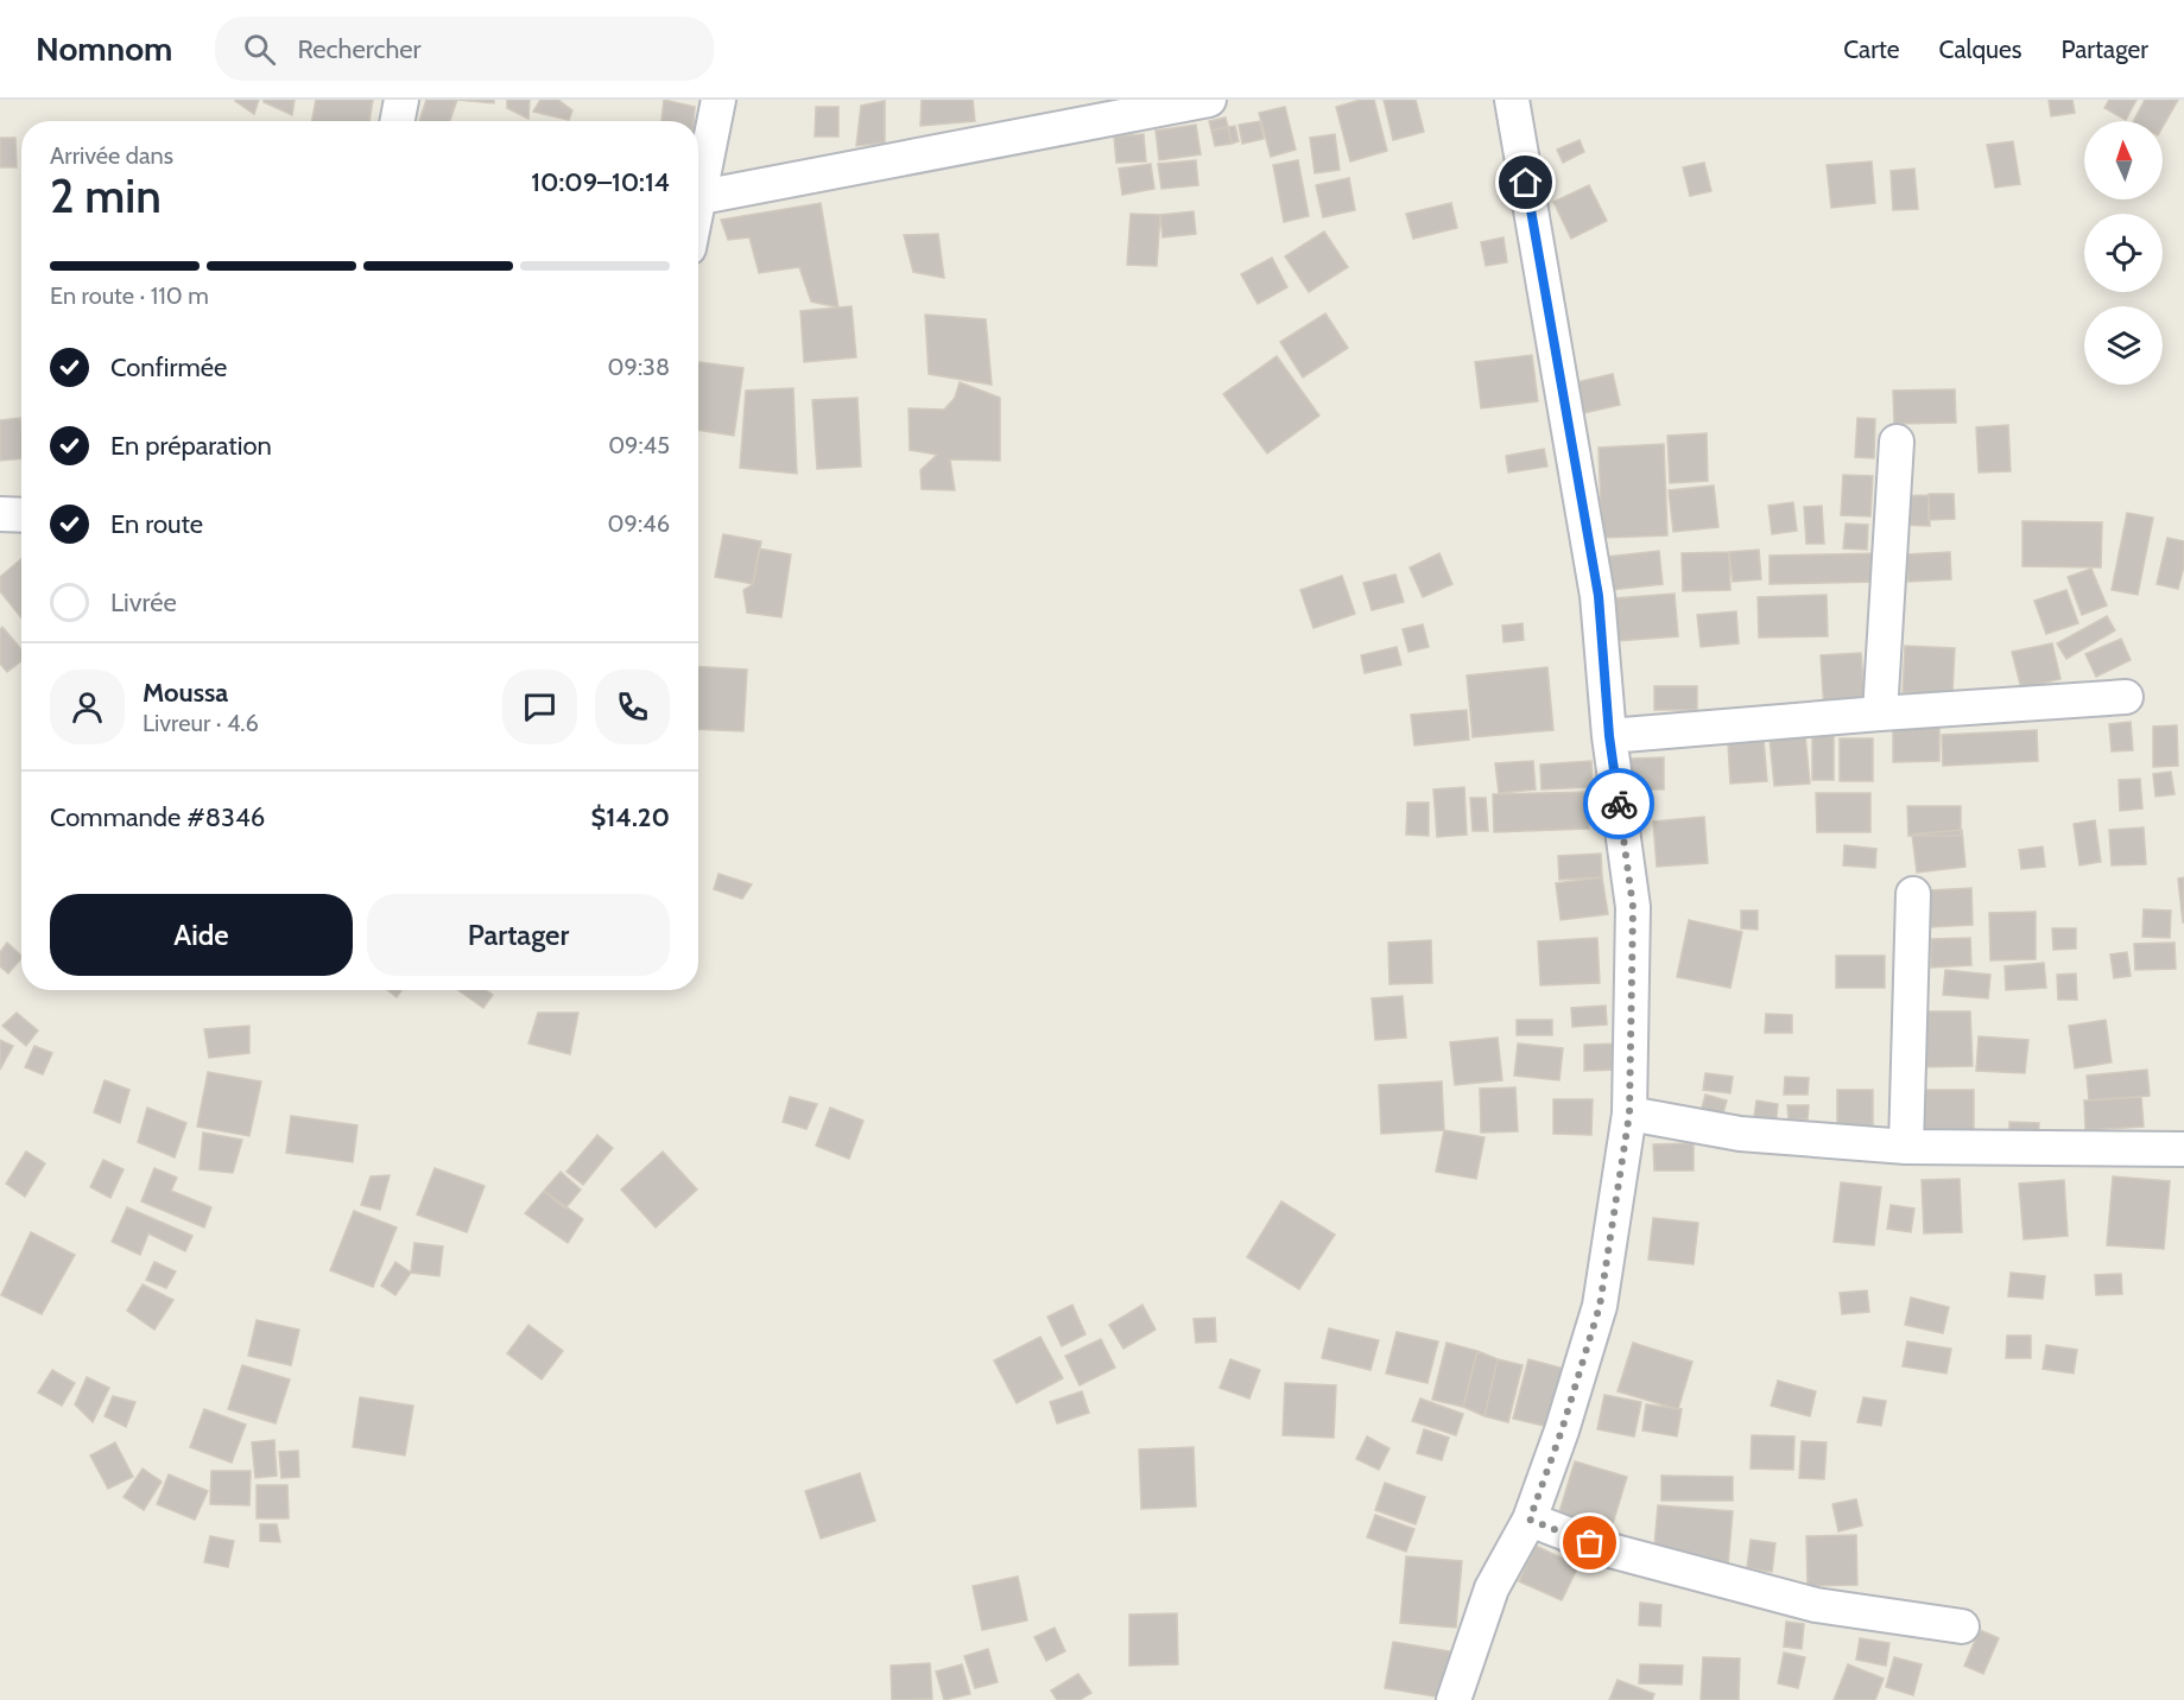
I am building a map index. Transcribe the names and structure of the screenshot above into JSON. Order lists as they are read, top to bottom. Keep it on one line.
{"north":"top","page":{"header":"Nomnom","search":"Rechercher","nav":["Carte","Calques","Partager"],"heading":["2 min","Arrivée dans","10:09–10:14"],"panel":["Moussa","Livreur · 4.6","Commande #8346","$14.20"],"bar":"En route · 110 m","list":[["Confirmée","09:38"],["En préparation","09:45"],["En route","09:46"],"Livrée"],"buttons":["Aide","Partager"]}}
